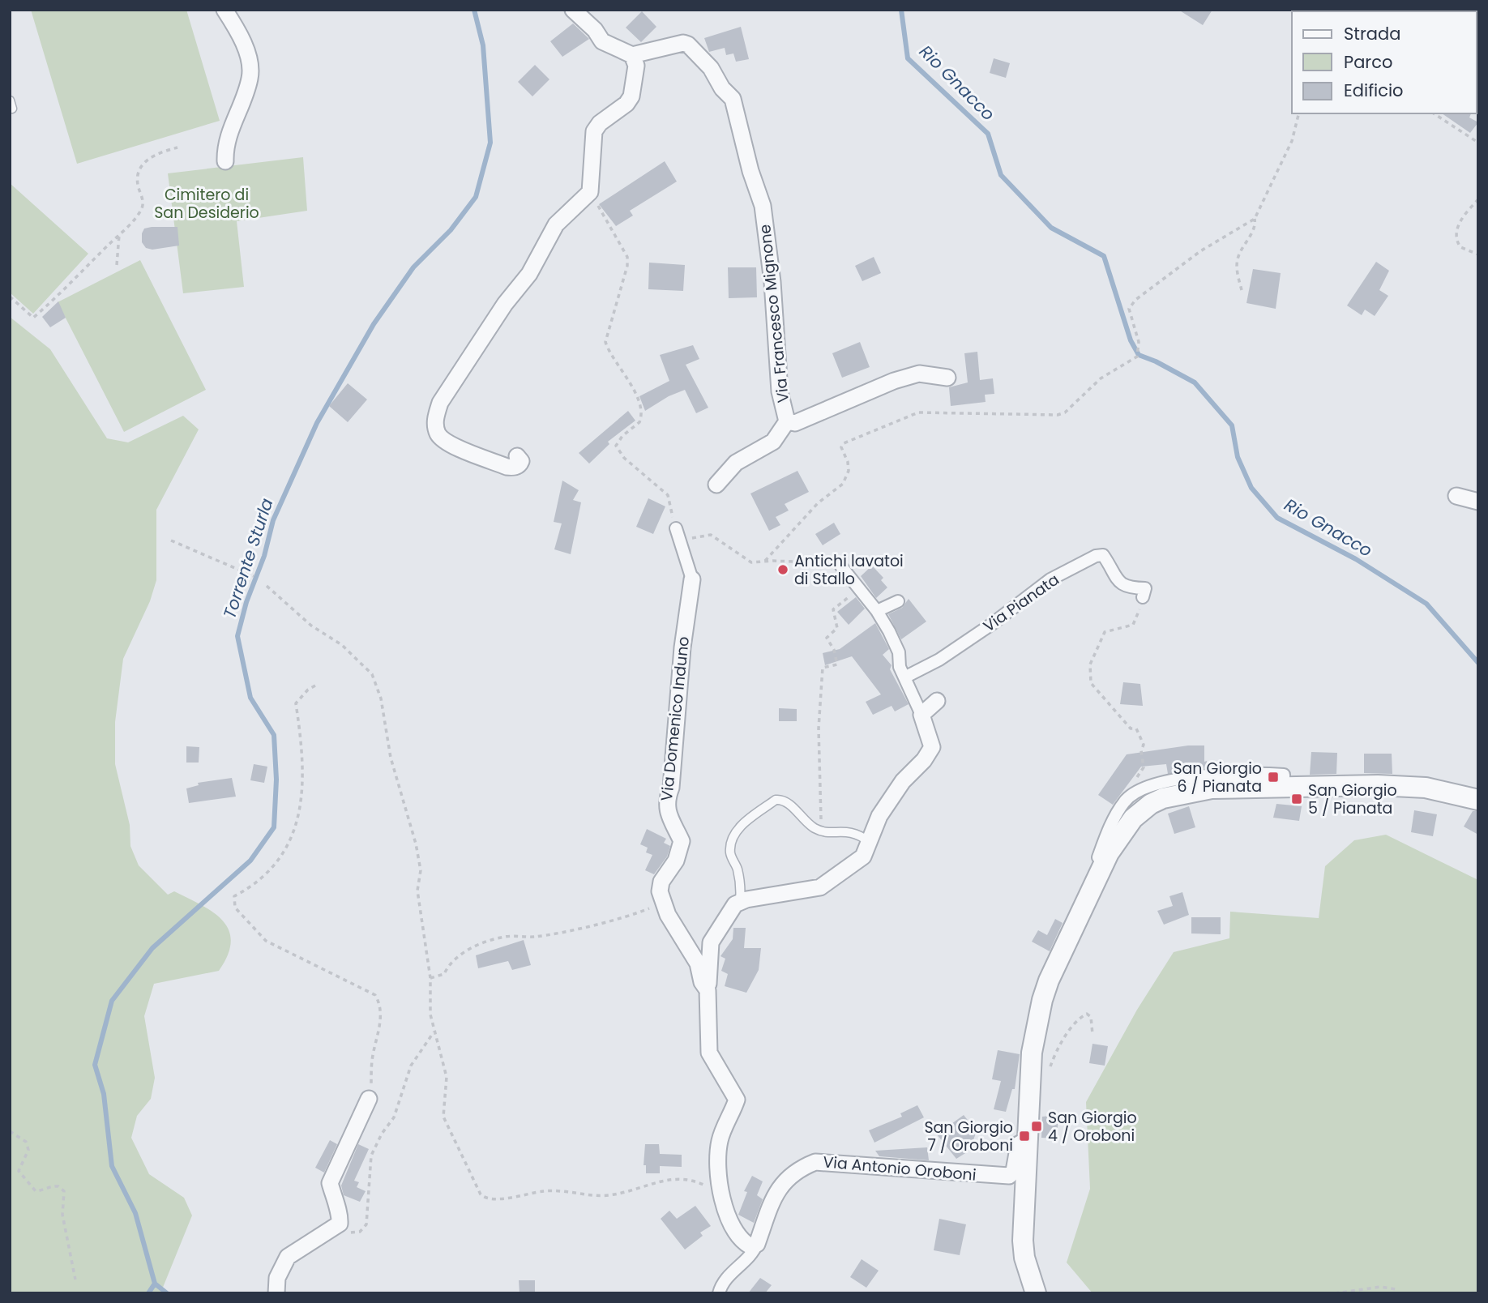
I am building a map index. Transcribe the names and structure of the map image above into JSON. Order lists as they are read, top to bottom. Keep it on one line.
{"streets":{"street":["Via Francesco Mignone","Via Pianata","Via Domenico Induno","Via Antonio Oroboni"]},"crossings":[["Via Domenico Induno","Via Antonio Oroboni"]],"water":["Rio Gnacco","Torrente Sturla"],"parks":["Cimitero di San Desiderio"],"places":{"other":["Antichi lavatoi di Stallo"],"transit":["San Giorgio 6 / Pianata","San Giorgio 5 / Pianata","San Giorgio 4 / Oroboni","San Giorgio 7 / Oroboni"]},"legend":["Strada","Parco","Edificio"]}
